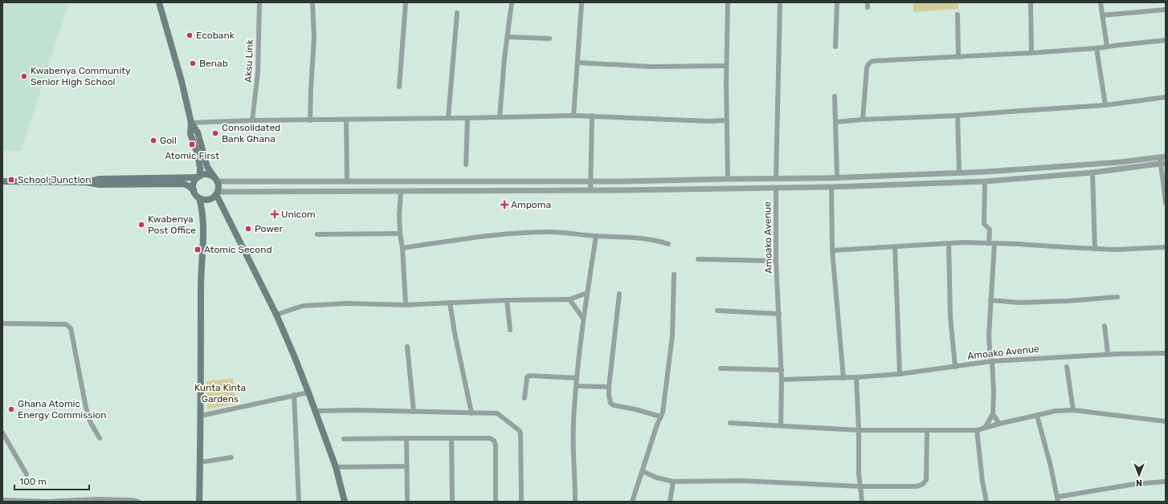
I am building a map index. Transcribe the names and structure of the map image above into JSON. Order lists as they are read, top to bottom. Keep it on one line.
{"streets":{"street":["Aksu Link","Amoako Avenue"]},"parks":["Kunta Kinta Gardens"],"places":{"other":["Ecobank","Benab","Kwabenya Community Senior High School","Consolidated Bank Ghana","Goil","Kwabenya Post Office","Power","Ghana Atomic Energy Commission"],"transit":["Atomic First","School Junction","Atomic Second"],"health":["Ampoma","Unicom"]},"scale_bar":"100 m","north":"bottom"}
